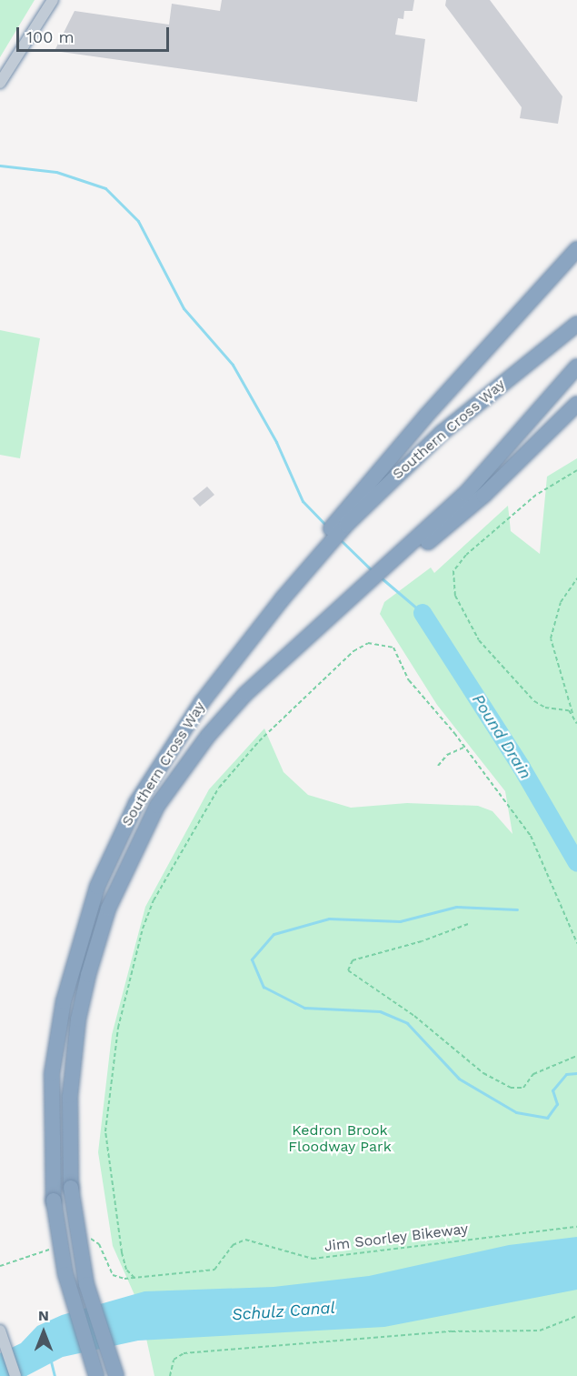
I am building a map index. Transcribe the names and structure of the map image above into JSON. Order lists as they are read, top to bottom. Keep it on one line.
{"streets":{"highway":["Southern Cross Way"],"path":["Jim Soorley Bikeway"]},"water":["Pound Drain","Schulz Canal"],"parks":["Kedron Brook Floodway Park"],"scale_bar":"100 m","north":"top"}
